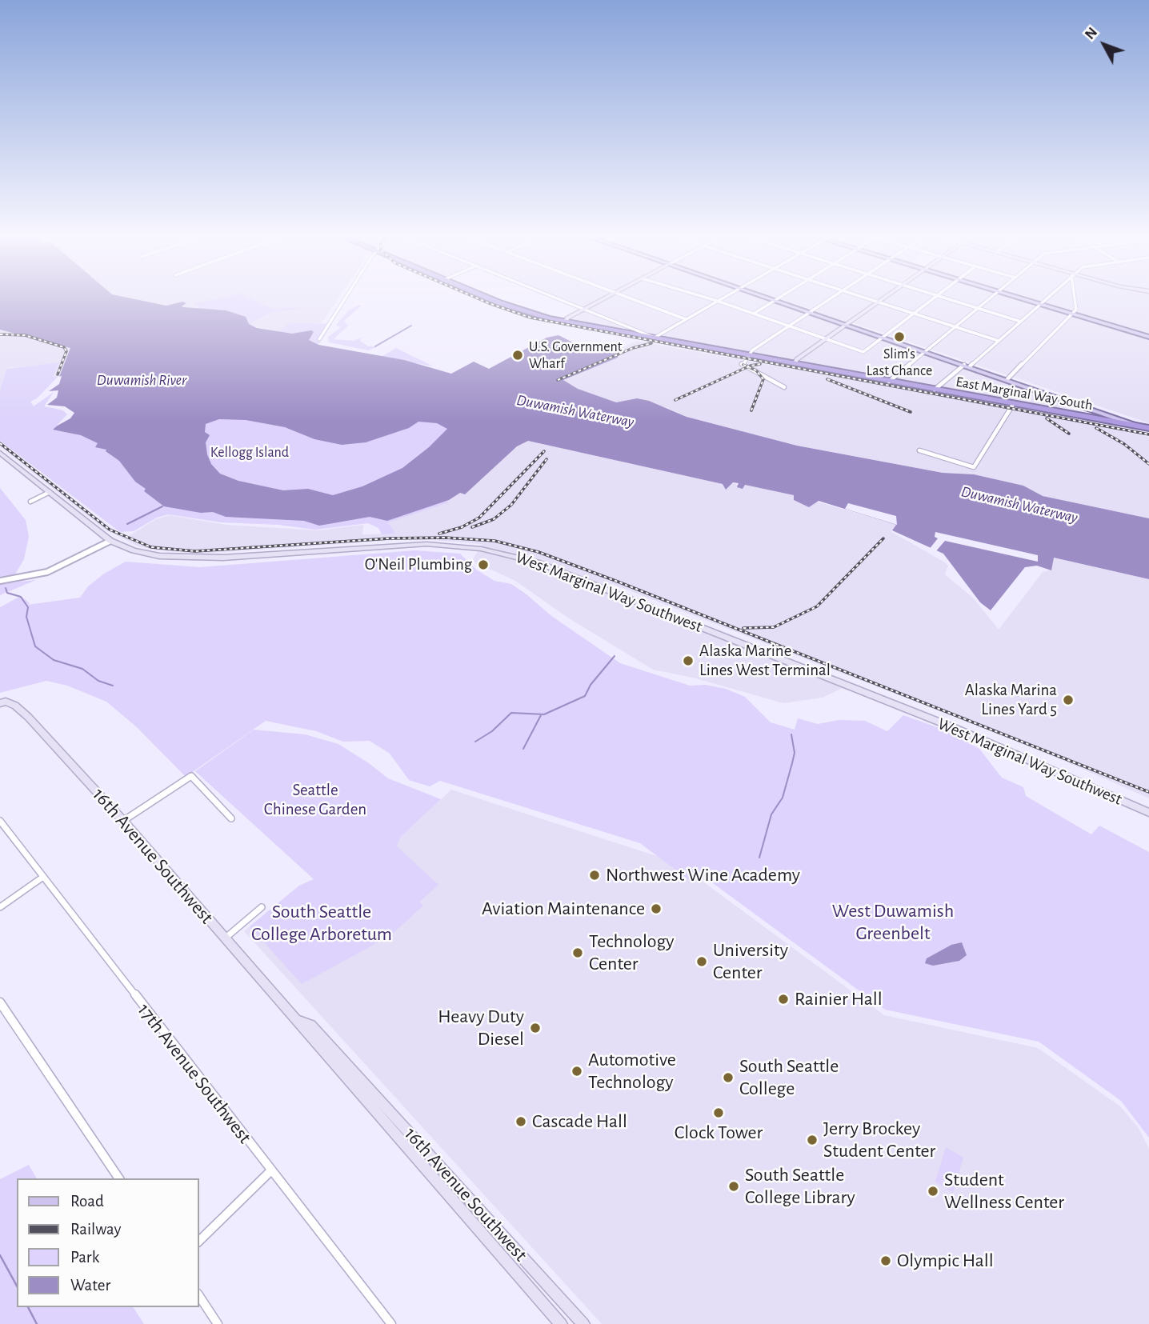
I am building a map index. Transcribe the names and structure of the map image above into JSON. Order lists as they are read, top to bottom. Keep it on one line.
{"streets":{"highway":["East Marginal Way South"],"street":["West Marginal Way Southwest","16th Avenue Southwest","17th Avenue Southwest"]},"water":["Duwamish River","Duwamish Waterway"],"parks":["Kellogg Island","Seattle Chinese Garden","West Duwamish Greenbelt","South Seattle College Arboretum"],"places":["Slim's Last Chance","U.S. Government Wharf","O'Neil Plumbing","Alaska Marine Lines West Terminal","Alaska Marina Lines Yard 5","Northwest Wine Academy","Aviation Maintenance","Technology Center","University Center","Rainier Hall","Heavy Duty Diesel","Automotive Technology","South Seattle College","Clock Tower","Cascade Hall","Jerry Brockey Student Center","South Seattle College Library","Student Wellness Center","Olympic Hall"],"legend":["Road","Railway","Park","Water"],"north":"top left"}
